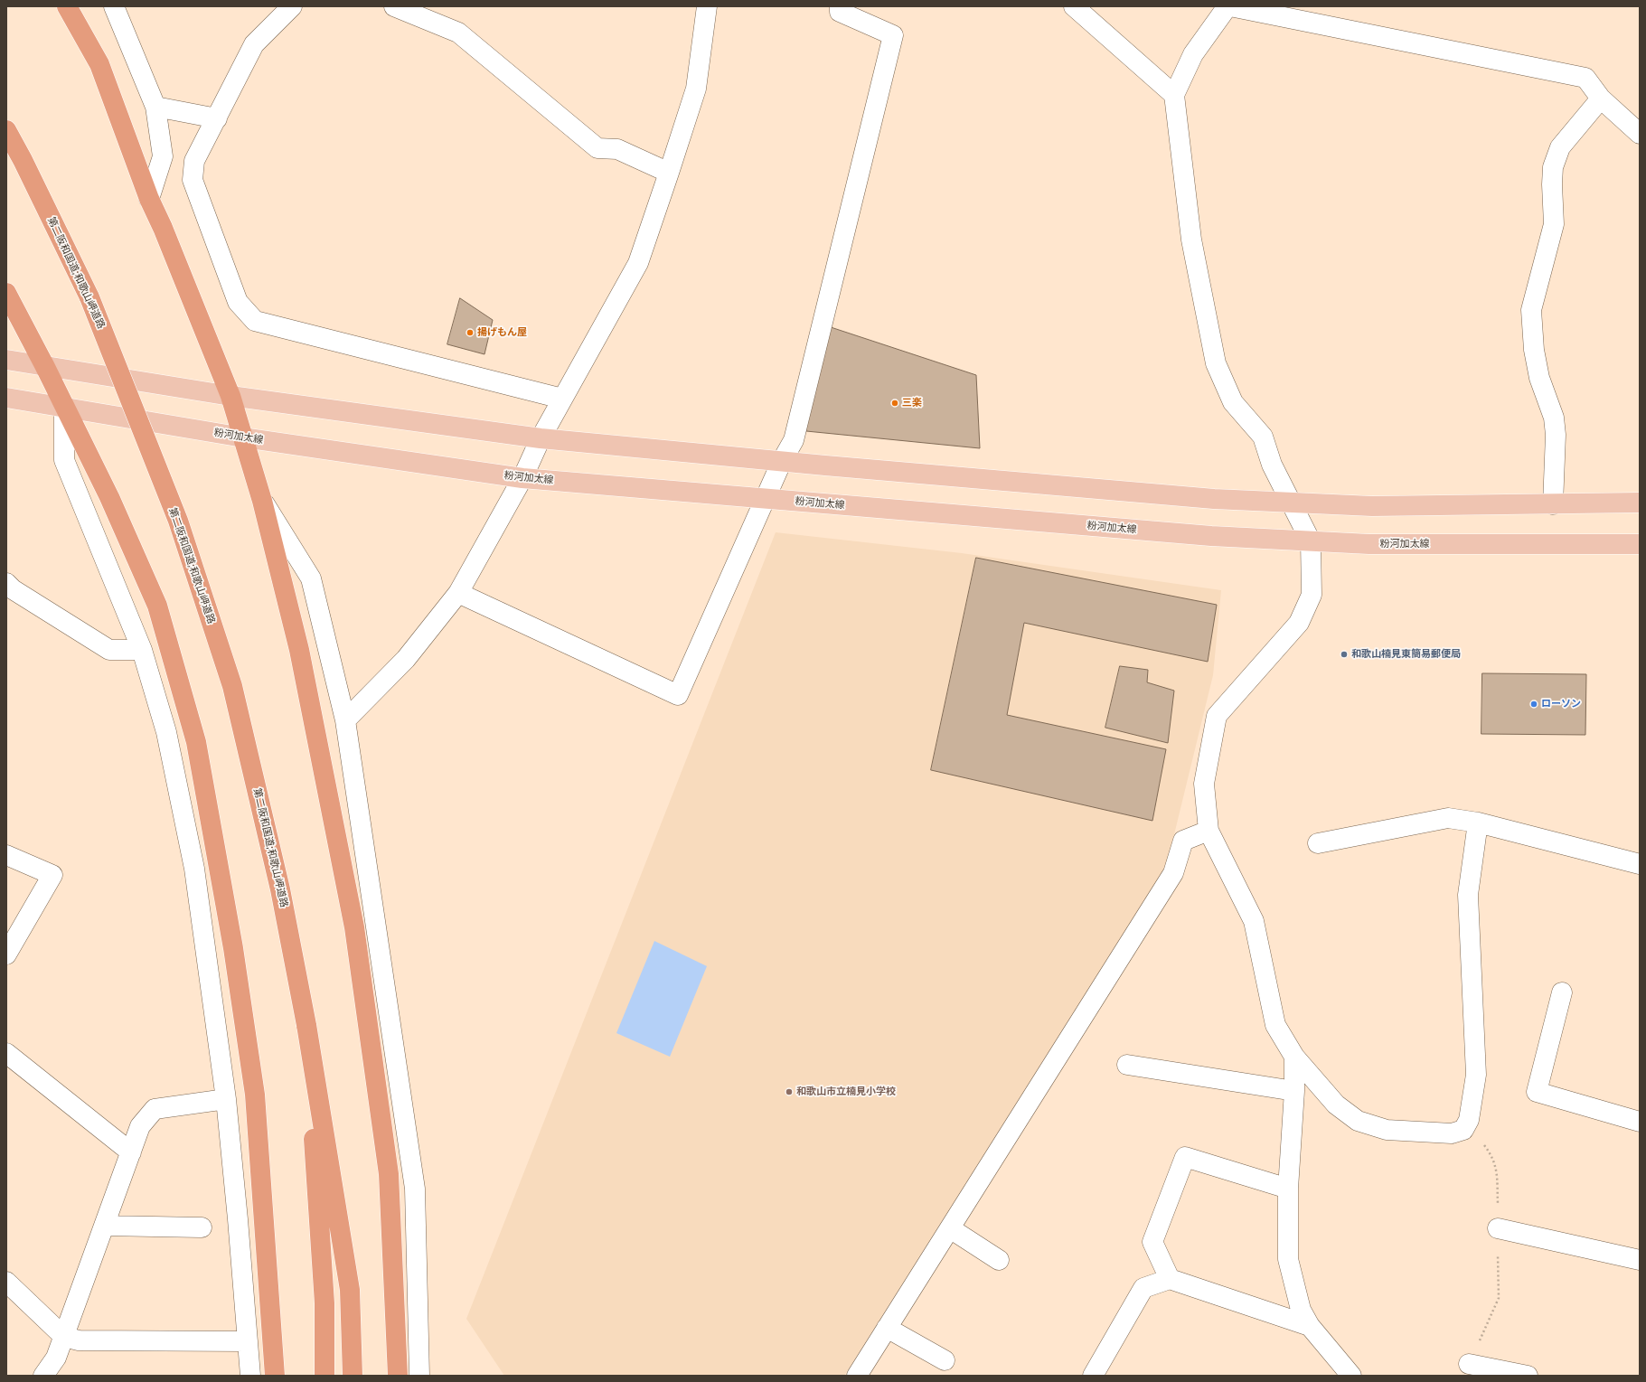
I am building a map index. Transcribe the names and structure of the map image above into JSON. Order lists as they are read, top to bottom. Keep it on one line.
{"streets":{"highway":["第二阪和国道;和歌山岬道路"],"main road":["粉河加太線"]},"places":["揚げもん屋","三楽","和歌山楠見東簡易郵便局","ローソン","和歌山市立楠見小学校"]}
